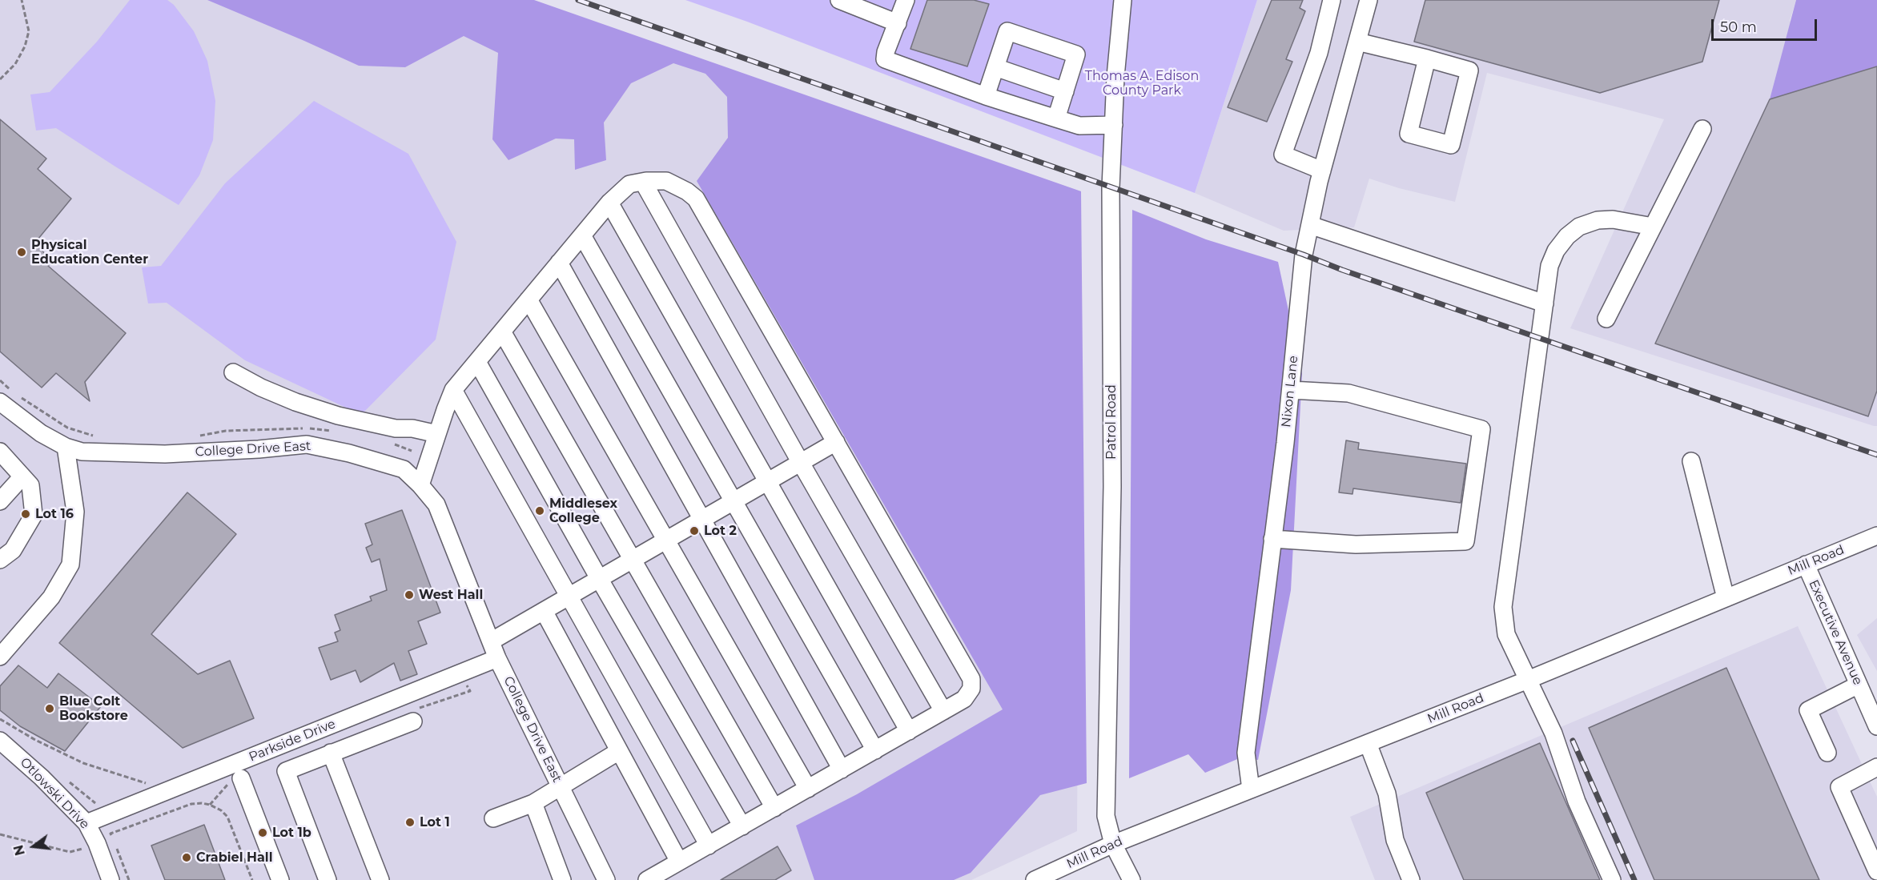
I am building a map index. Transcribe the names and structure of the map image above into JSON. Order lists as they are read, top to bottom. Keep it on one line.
{"streets":{"street":["Nixon Lane","Patrol Road","College Drive East","Mill Road","Executive Avenue","Parkside Drive","Otlowski Drive"]},"crossings":[["Nixon Lane","Mill Road"],["Patrol Road","Mill Road"],["College Drive East","Parkside Drive"],["Mill Road","Executive Avenue"],["Parkside Drive","Otlowski Drive"]],"parks":["Thomas A. Edison County Park"],"places":["Physical Education Center","Middlesex College","Lot 16","Lot 2","West Hall","Blue Colt Bookstore","Lot 1","Lot 1b","Crabiel Hall"],"scale_bar":"50 m","north":"left"}
